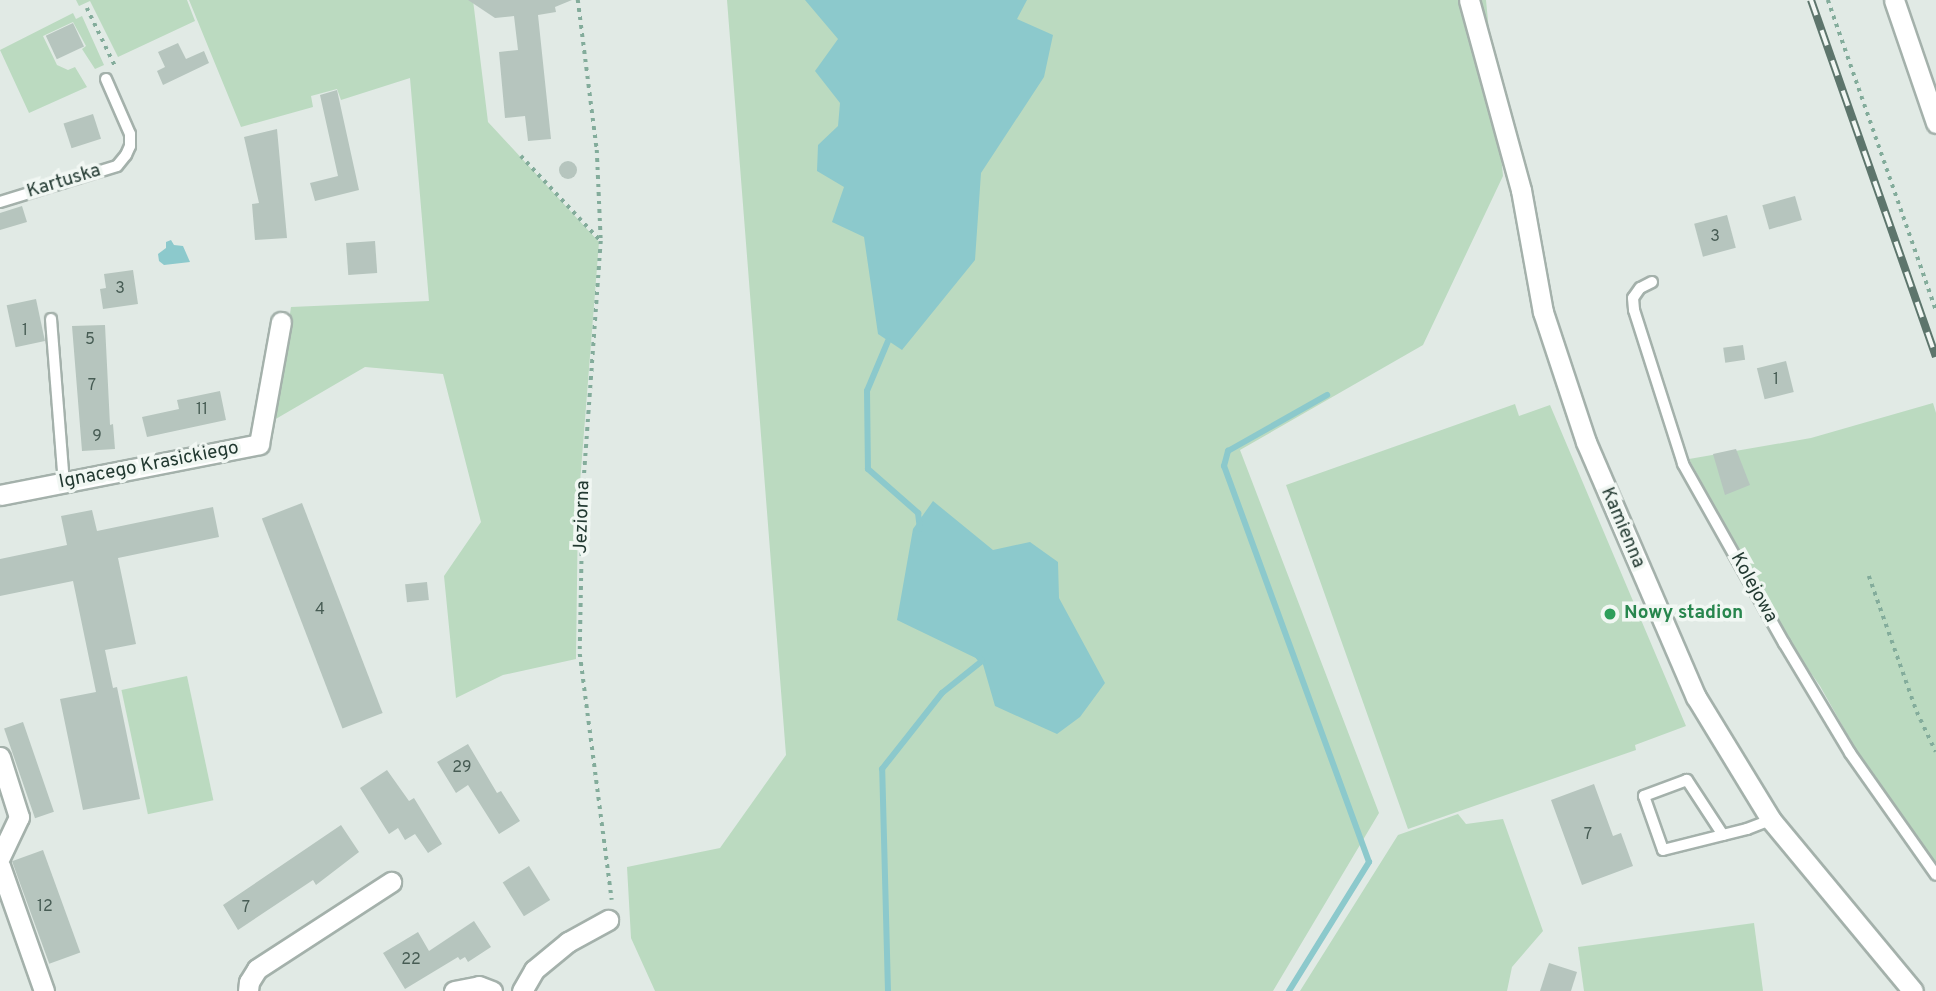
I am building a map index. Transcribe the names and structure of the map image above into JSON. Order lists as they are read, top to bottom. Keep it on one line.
{"streets":{"street":["Ignacego Krasickiego","Kamienna"],"lane":["Kartuska","Kolejowa"],"path":["Jeziorna"]},"places":["Nowy stadion"],"house_numbers":["3","3","1","5","1","7","11","9","4","29","7","12","7","22"]}
